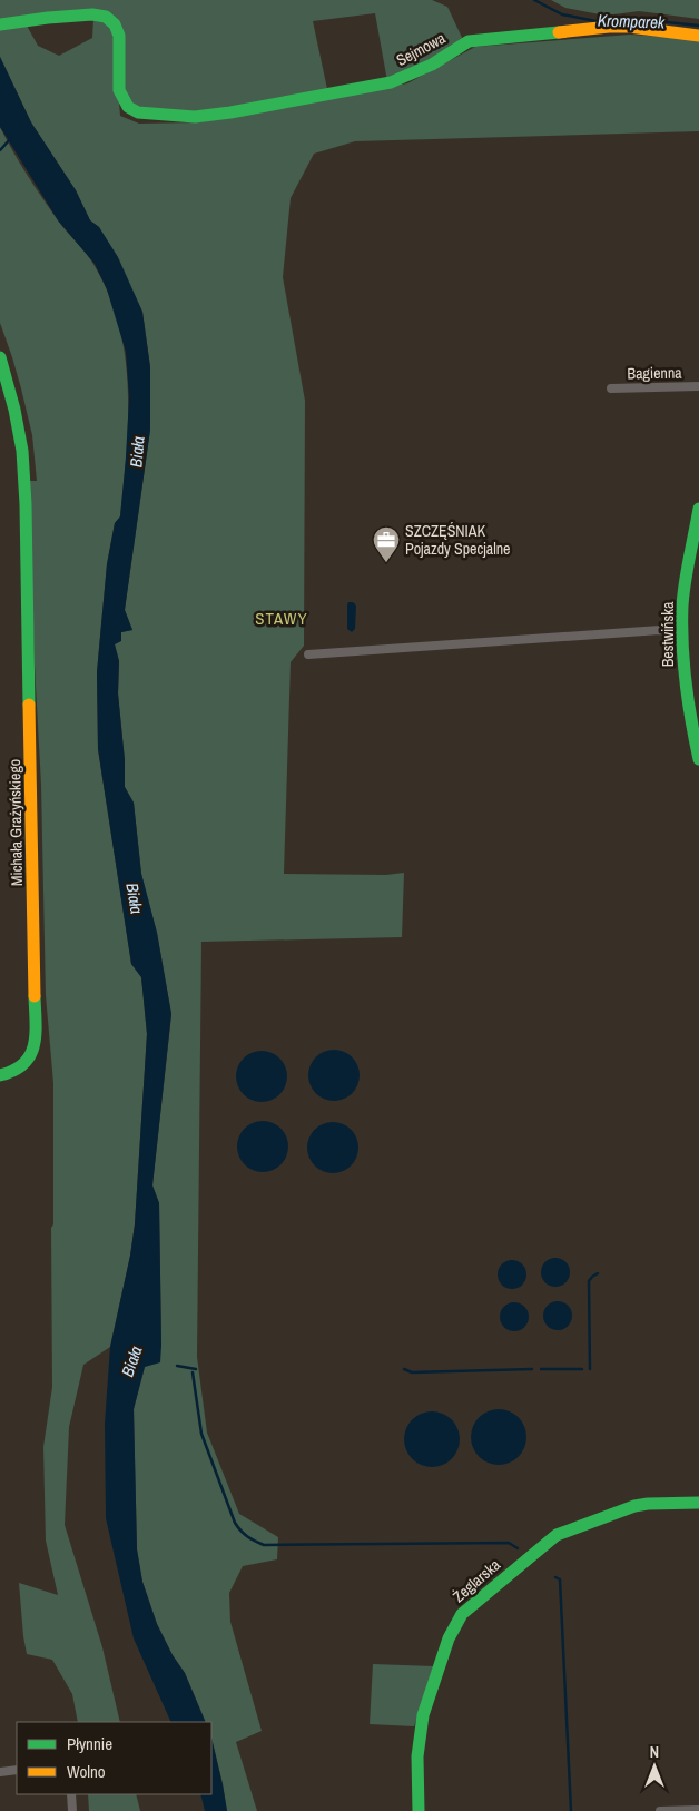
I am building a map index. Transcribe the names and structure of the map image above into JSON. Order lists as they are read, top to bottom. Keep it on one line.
{"streets":{"street":["Sejmowa","Bagienna","Bestwińska","Michała Grażyńskiego","Żeglarska"]},"districts":["STAWY"],"water":["Kromparek","Biała"],"places":{"office":["SZCZĘŚNIAK Pojazdy Specjalne"]},"legend":["Płynnie","Wolno"],"north":"top"}
